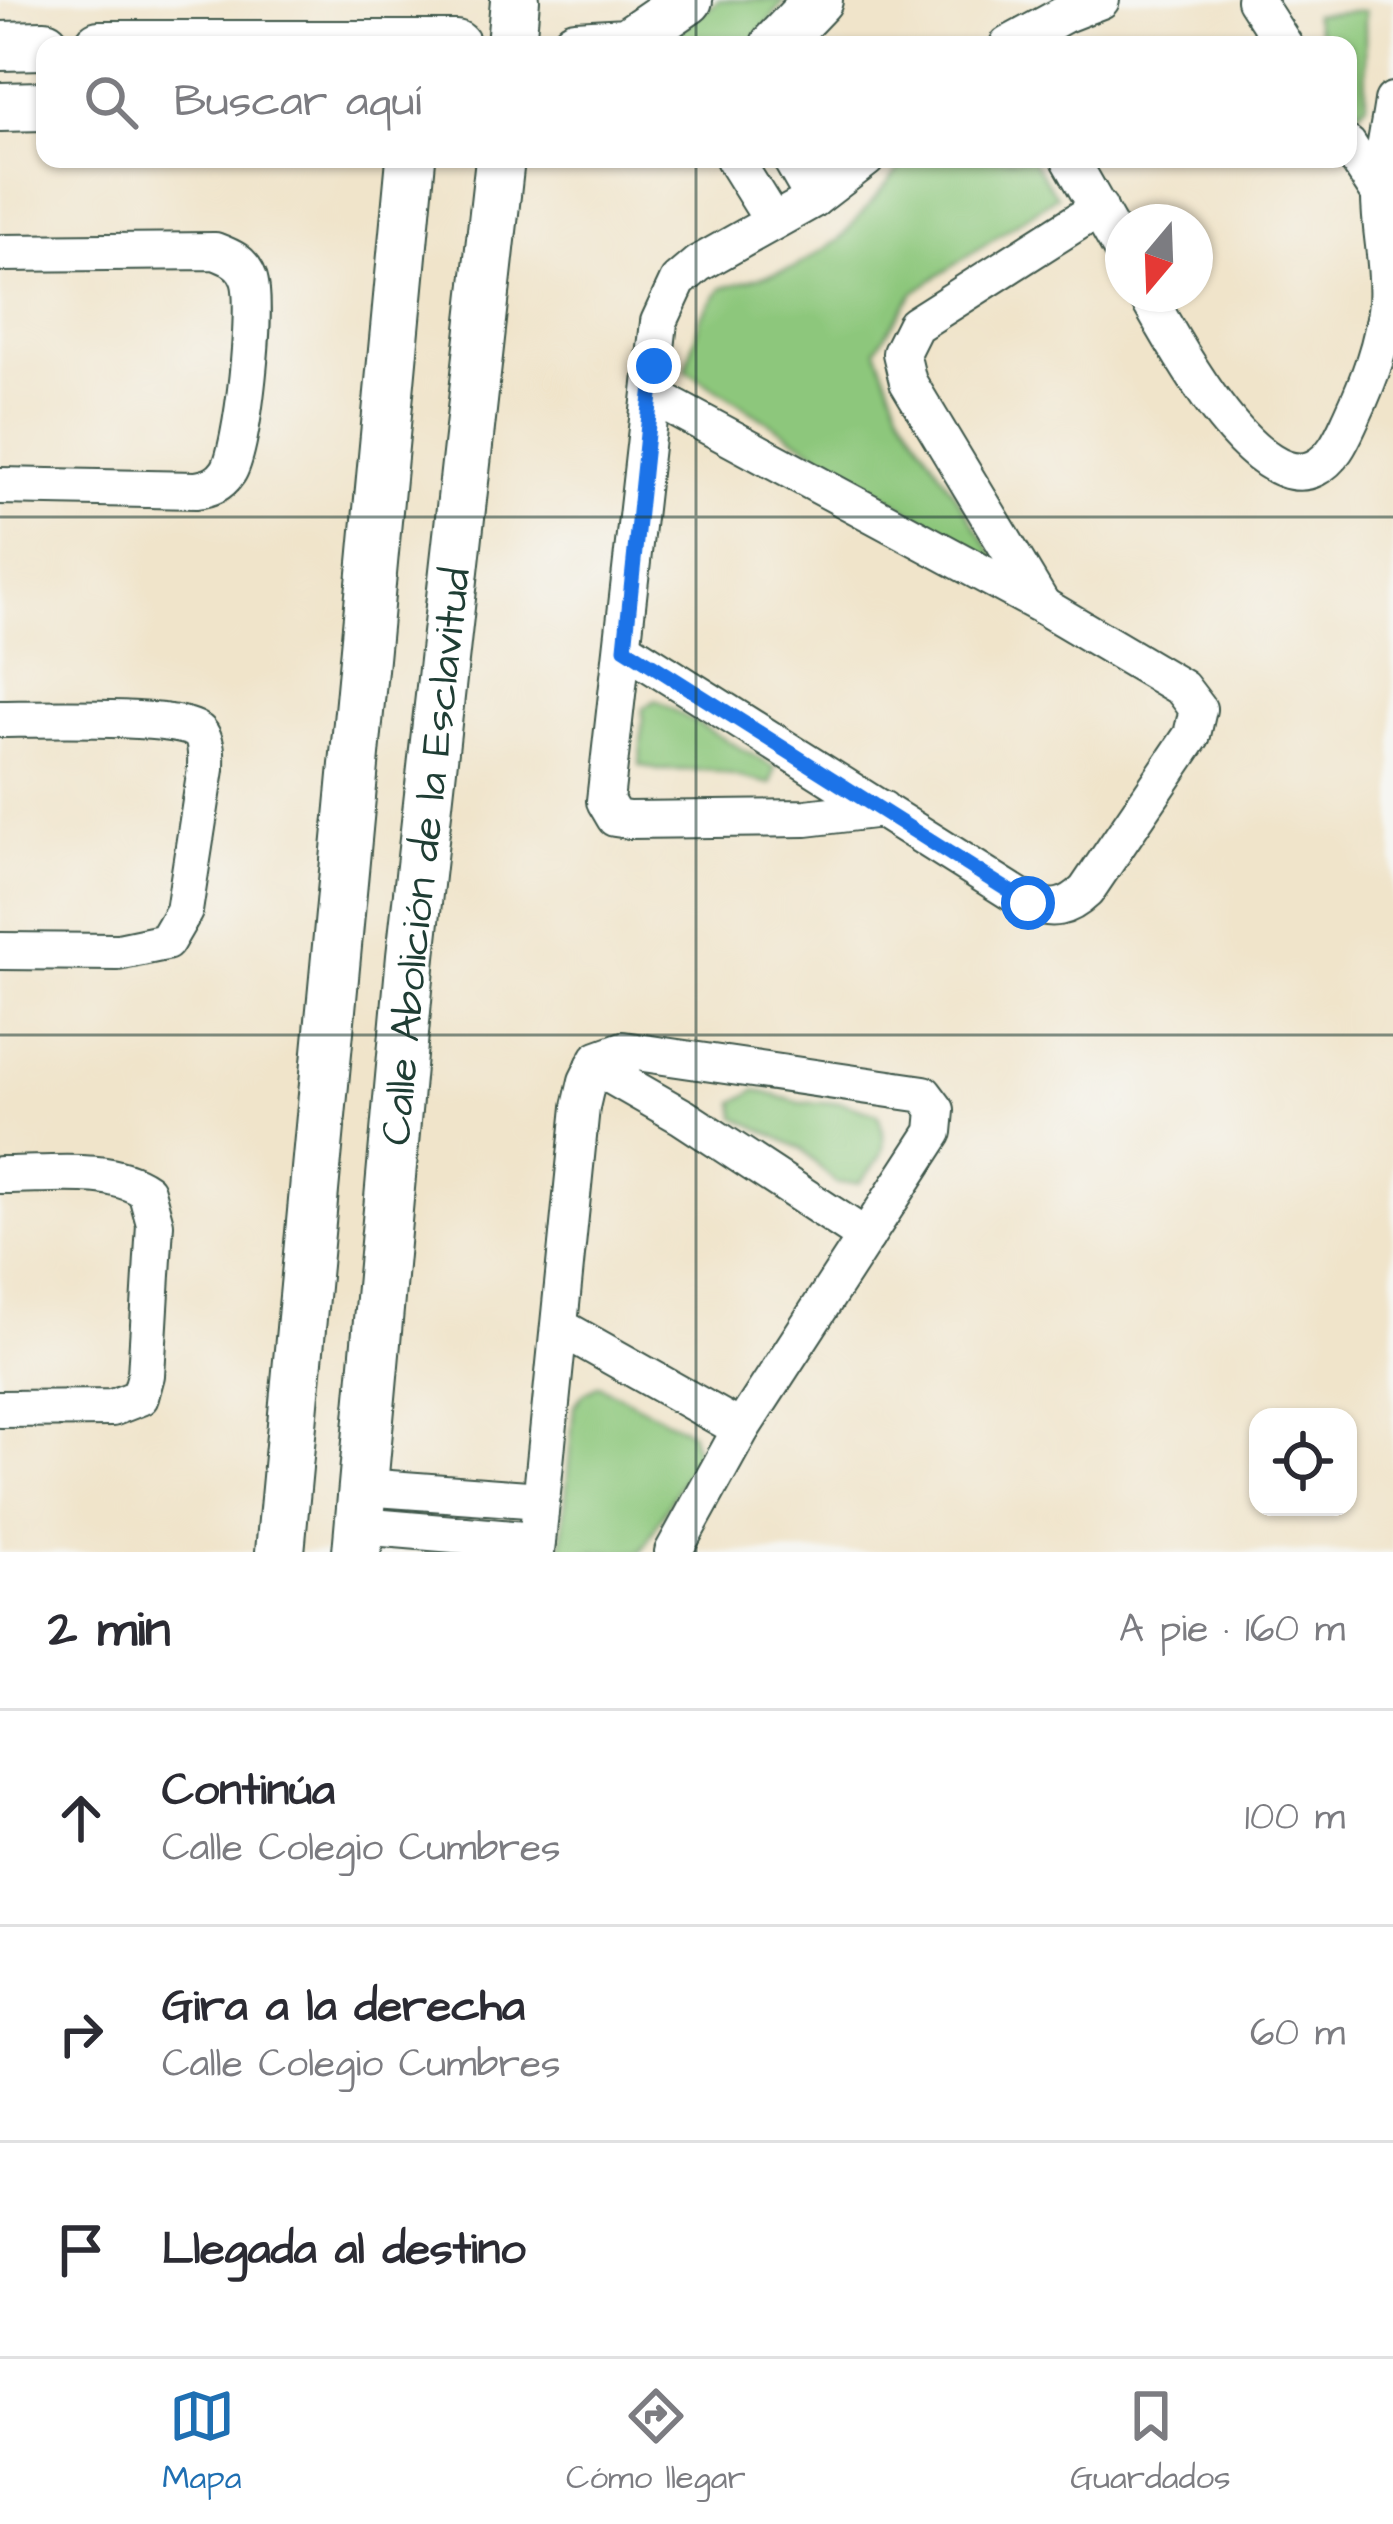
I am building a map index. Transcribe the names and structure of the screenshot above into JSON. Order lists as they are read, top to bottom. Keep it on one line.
{"streets":{"main road":["Calle Abolición de la Esclavitud"]},"north":"bottom","page":{"search":"Buscar aquí","heading":["2 min","A pie · 160 m"],"list":[["Continúa","Calle Colegio Cumbres","100 m"],["Gira a la derecha","Calle Colegio Cumbres","60 m"],"Llegada al destino"],"nav":["Mapa","Cómo llegar","Guardados"]}}
